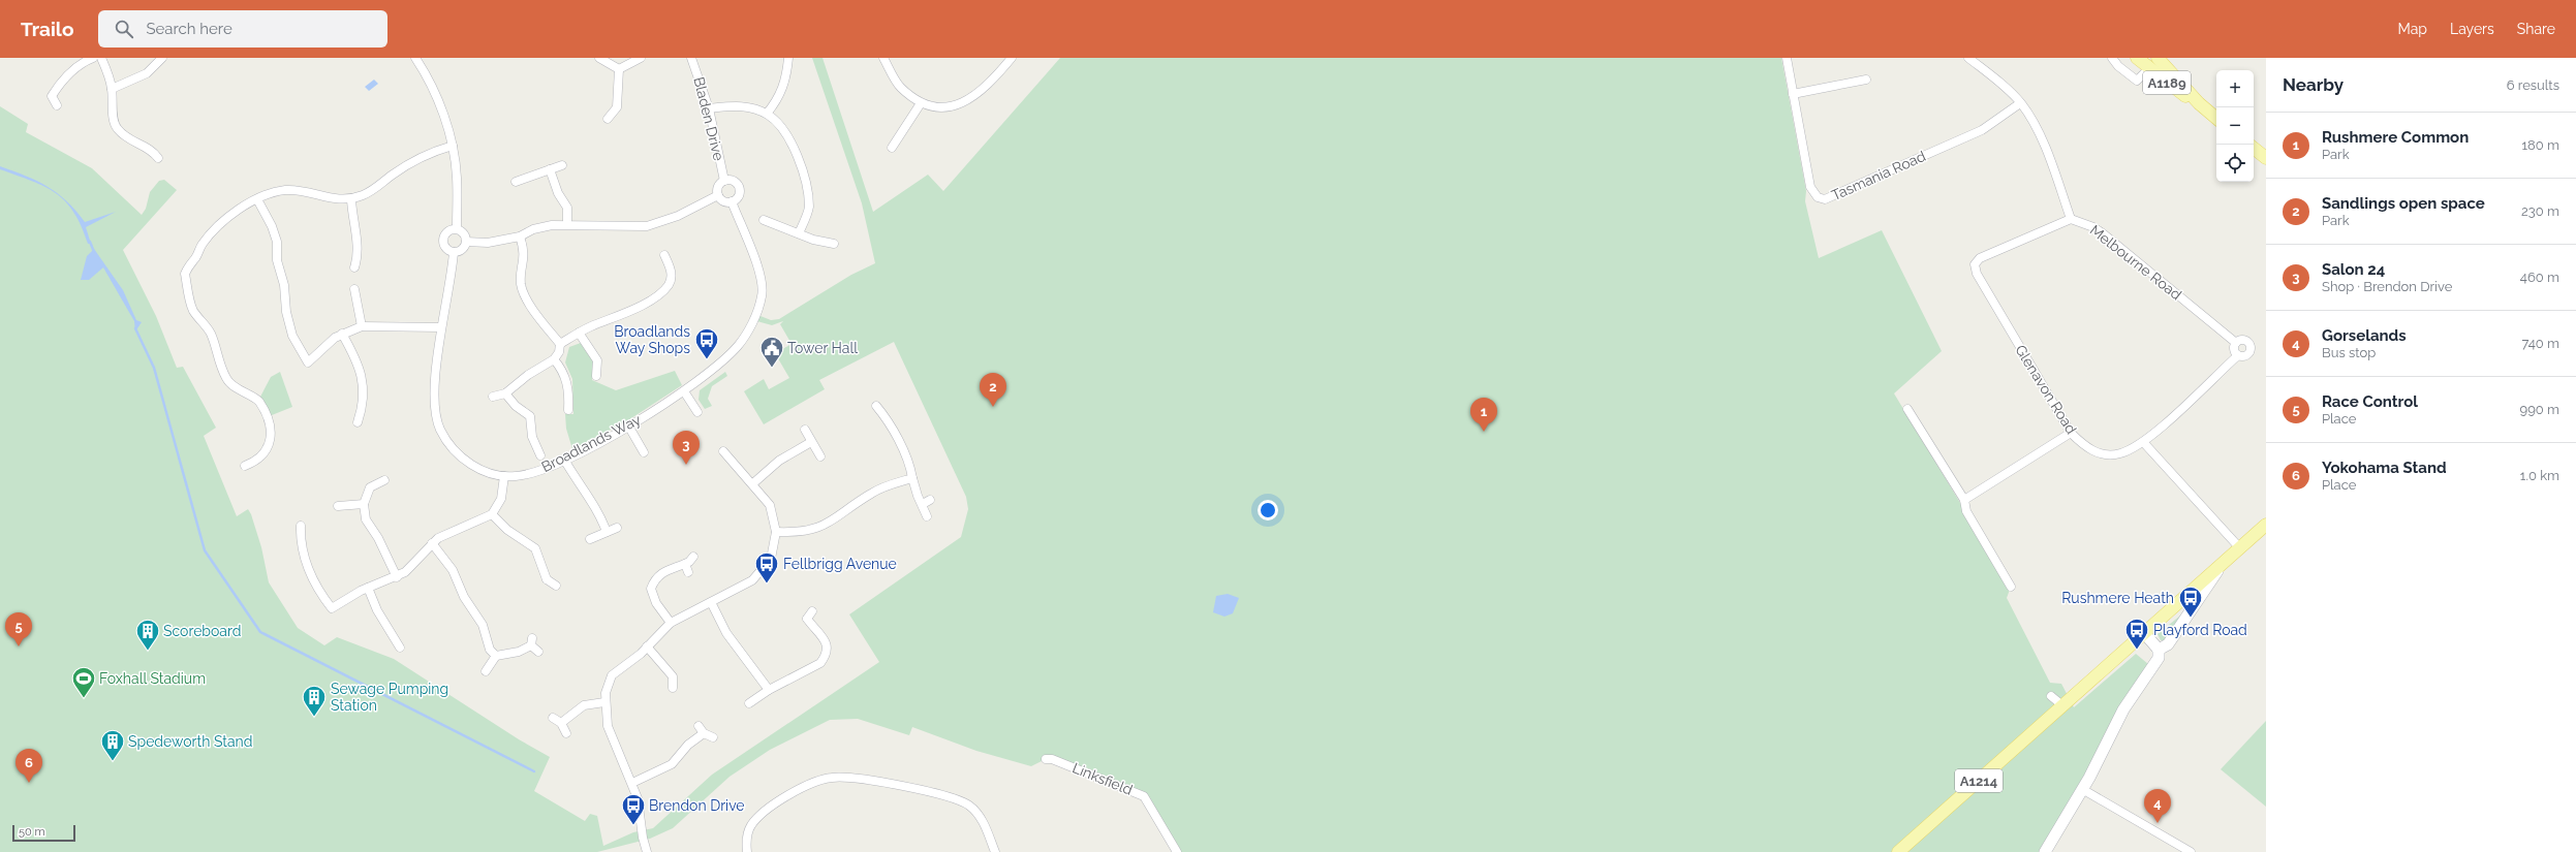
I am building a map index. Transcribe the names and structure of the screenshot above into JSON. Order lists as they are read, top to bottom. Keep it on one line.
{"streets":{"main road":["A1189","A1214"],"street":["Bladen Drive","Tasmania Road","Melbourne Road","Glenavon Road","Broadlands Way","Linksfield"]},"crossings":[["Bladen Drive","Broadlands Way"],["Melbourne Road","Glenavon Road"]],"places":{"bus stop":["Broadlands Way Shops","Fellbrigg Avenue","Rushmere Heath","Playford Road","Brendon Drive"],"public building":["Tower Hall"],"building":["Scoreboard","Sewage Pumping Station","Spedeworth Stand"],"sports":["Foxhall Stadium"]},"scale_bar":"50 m","page":{"header":"Trailo","search":"Search here","nav":["Map","Layers","Share"],"heading":["Nearby","6 results"],"map_buttons":["+","−"],"list":[{"mark":"1","name":"Rushmere Common","note":"Park","value":"180 m"},{"mark":"2","name":"Sandlings open space","note":"Park","value":"230 m"},{"mark":"3","name":"Salon 24","note":"Shop · Brendon Drive","value":"460 m"},{"mark":"4","name":"Gorselands","note":"Bus stop","value":"740 m"},{"mark":"5","name":"Race Control","note":"Place","value":"990 m"},{"mark":"6","name":"Yokohama Stand","note":"Place","value":"1.0 km"}],"pins":["2","1","3","5","6","4"],"scale":"50 m"}}
